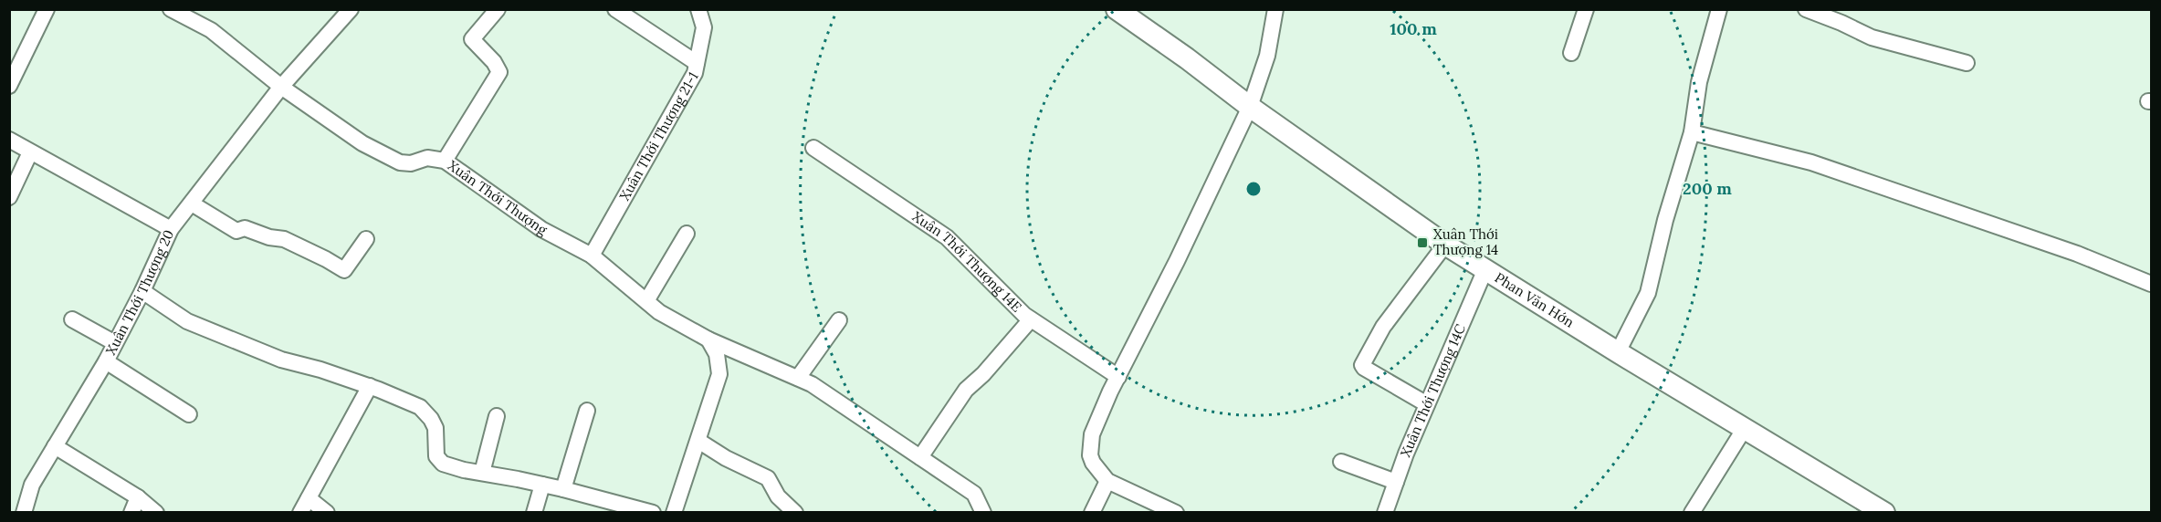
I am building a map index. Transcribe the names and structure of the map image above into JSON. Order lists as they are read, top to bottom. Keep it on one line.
{"streets":{"main road":["Phan Văn Hớn"],"street":["Xuân Thới Thượng 21-1","Xuân Thới Thượng","Xuân Thới Thượng 14E","Xuân Thới Thượng 20","Xuân Thới Thượng 14C"]},"crossings":[["Xuân Thới Thượng 21-1","Xuân Thới Thượng"],["Xuân Thới Thượng","Xuân Thới Thượng 20"],["Phan Văn Hớn","Xuân Thới Thượng 14C"]],"places":{"transit":["Xuân Thới Thượng 14"]},"rings":["100 m","200 m"]}
